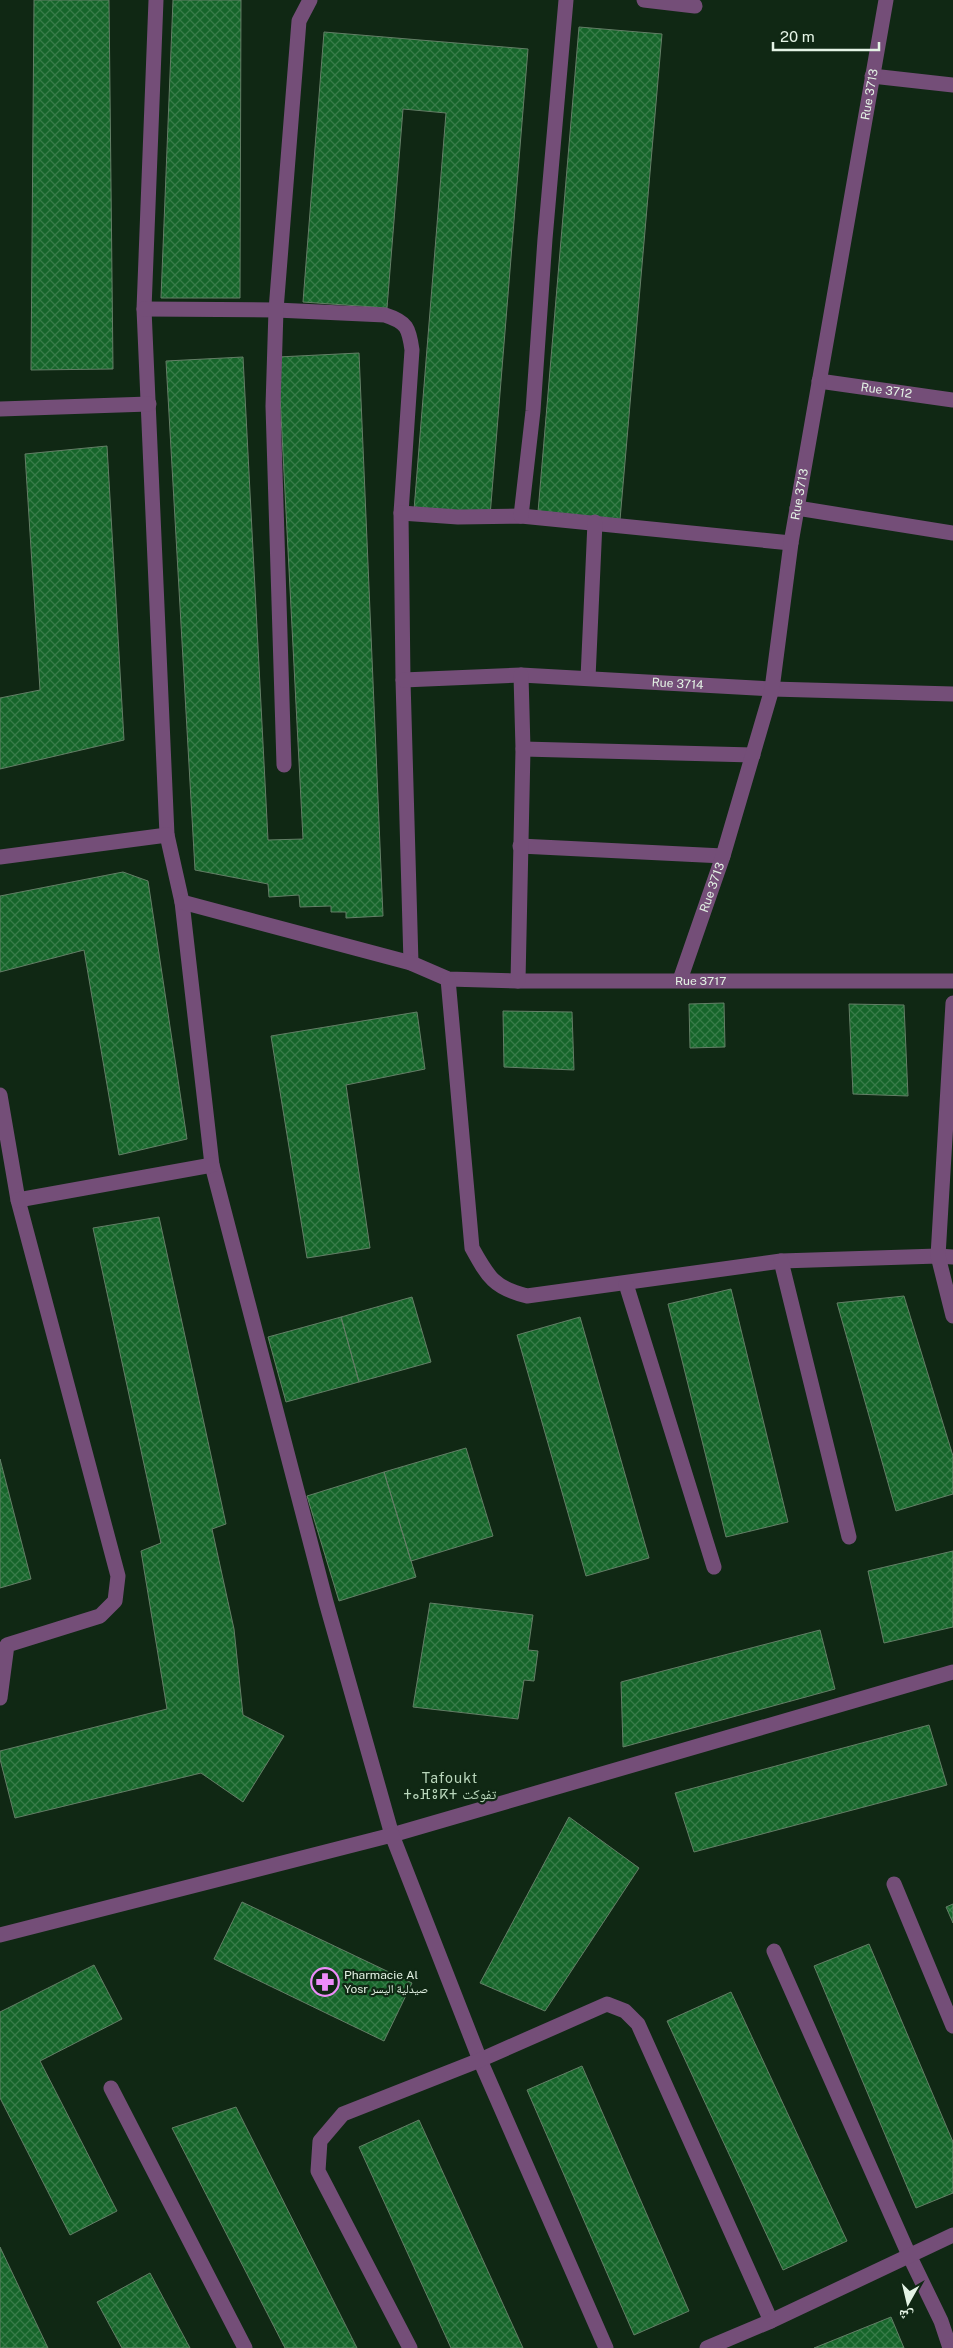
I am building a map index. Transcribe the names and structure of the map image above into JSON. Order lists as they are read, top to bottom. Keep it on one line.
{"streets":{"street":["Rue 3713","Rue 3712","Rue 3714","Rue 3717"]},"crossings":[["Rue 3713","Rue 3712"],["Rue 3713","Rue 3714"],["Rue 3713","Rue 3717"]],"districts":["Tafoukt ⵜⴰⴼⵓⴽⵜ تفوكت"],"places":{"pharmacy":["Pharmacie Al Yosr صيدلية اليسر"]},"scale_bar":"20 m","north":"bottom"}
